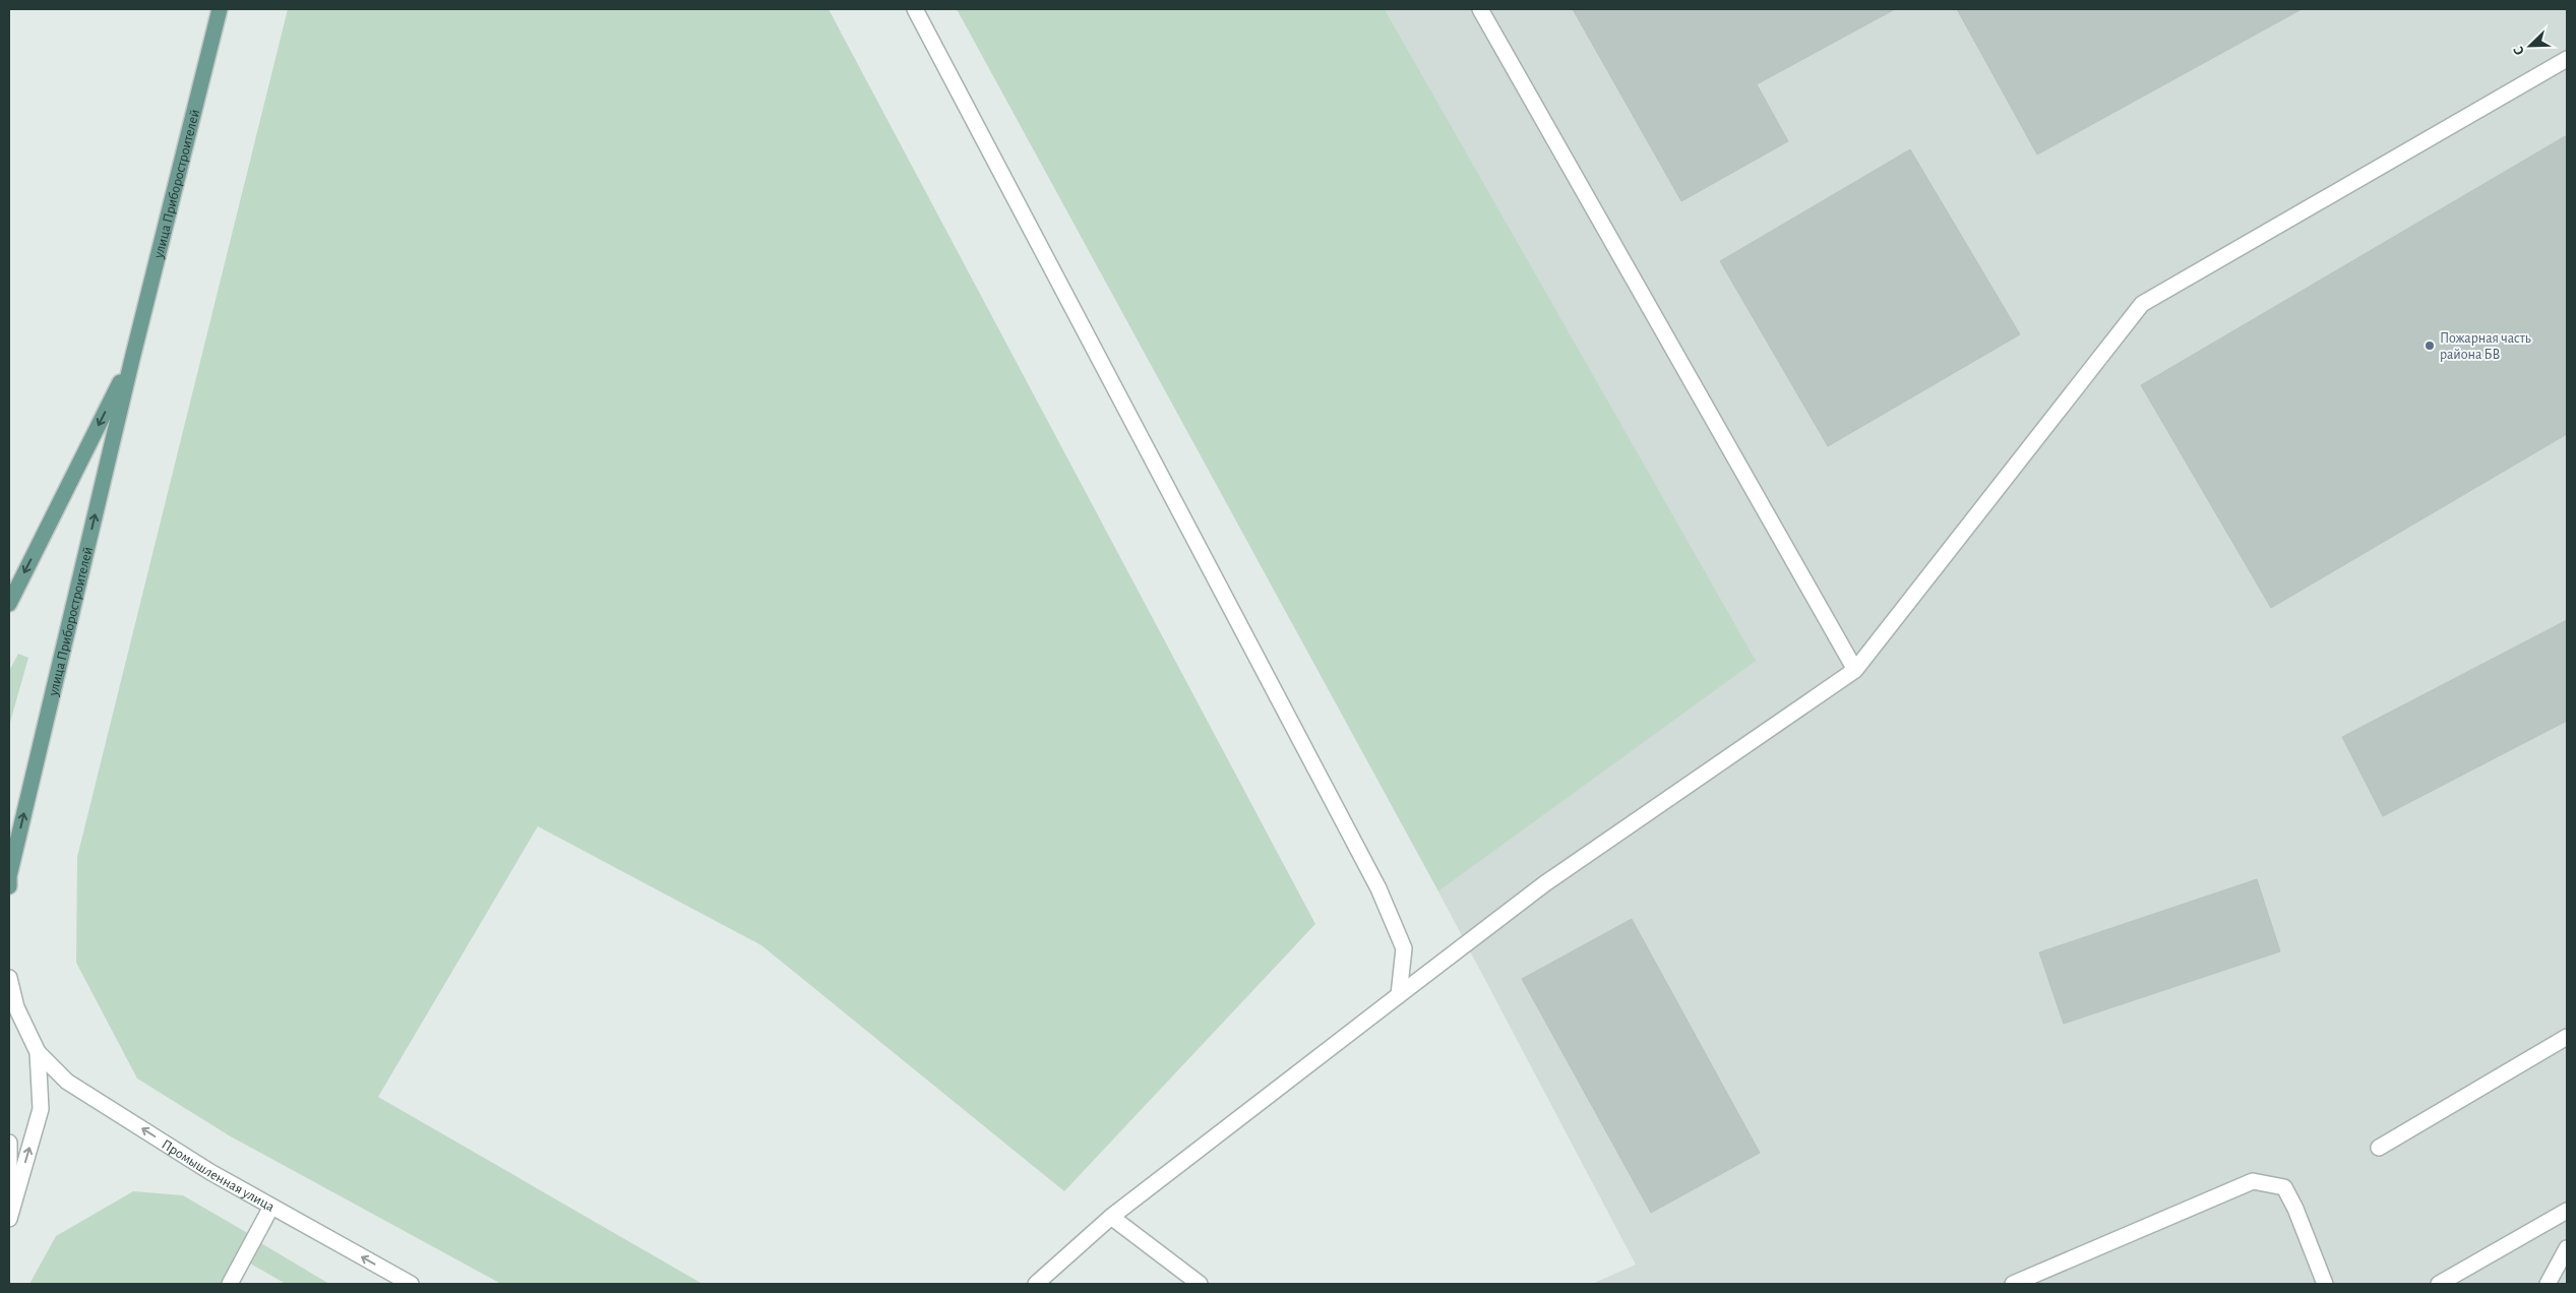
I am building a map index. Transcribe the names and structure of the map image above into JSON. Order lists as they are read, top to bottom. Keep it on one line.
{"streets":{"main road":["улица Приборостроителей"],"street":["Промышленная улица"]},"one_way":["Промышленная улица"],"places":["Пожарная часть района БВ"],"north":"bottom left"}
